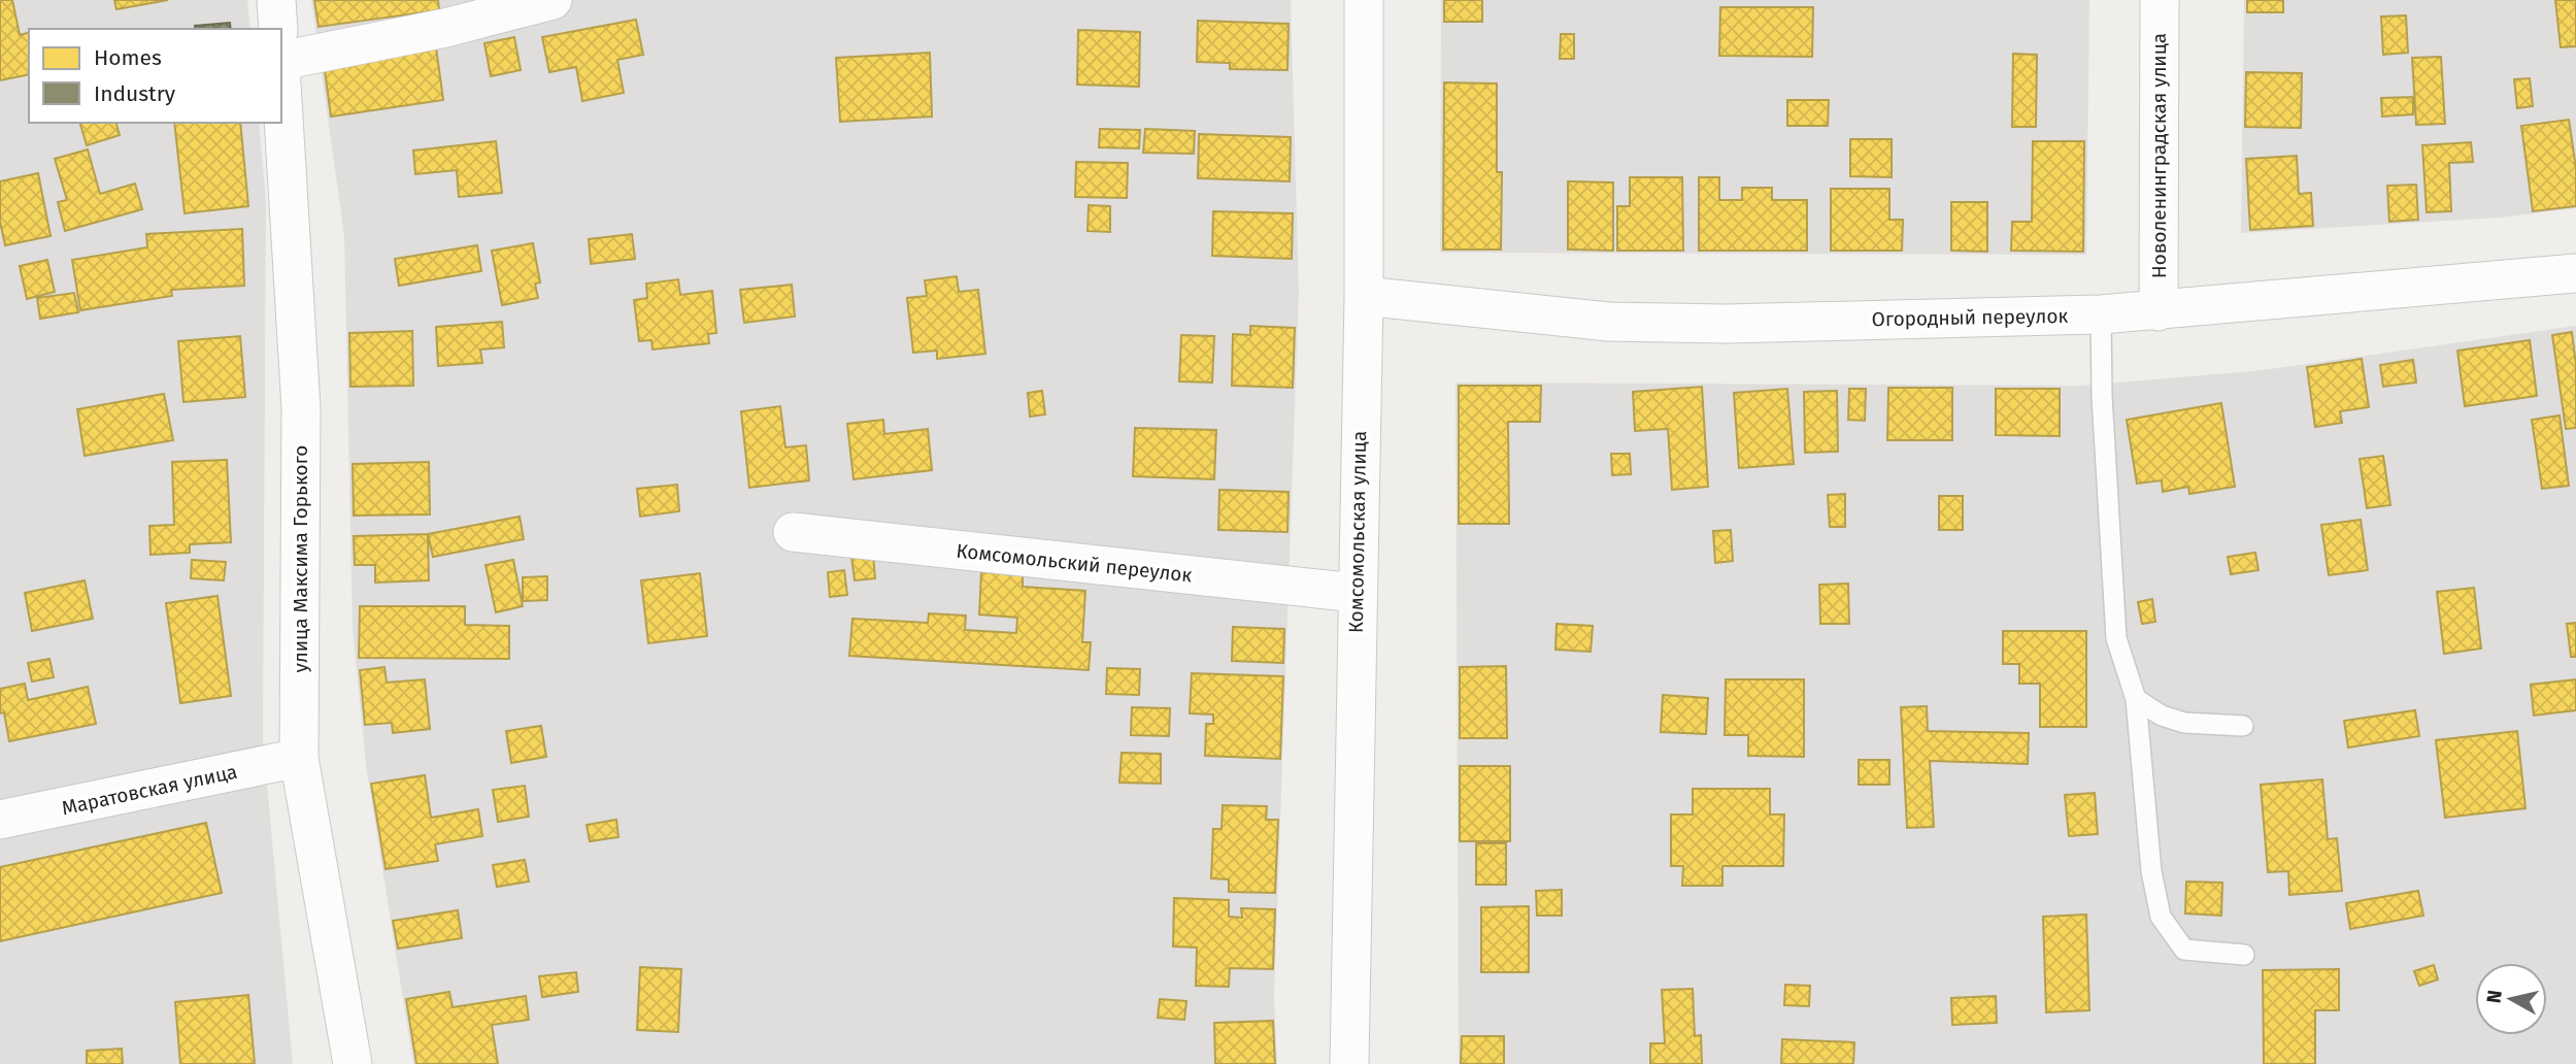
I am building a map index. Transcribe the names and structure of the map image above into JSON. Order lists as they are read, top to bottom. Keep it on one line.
{"streets":{"street":["Новоленинградская улица","Огородный переулок","Комсомольская улица","улица Максима Горького","Комсомольский переулок","Маратовская улица"]},"crossings":[["Новоленинградская улица","Огородный переулок"],["Огородный переулок","Комсомольская улица"],["Комсомольская улица","Комсомольский переулок"],["улица Максима Горького","Маратовская улица"]],"legend":["Homes","Industry"],"north":"left"}
